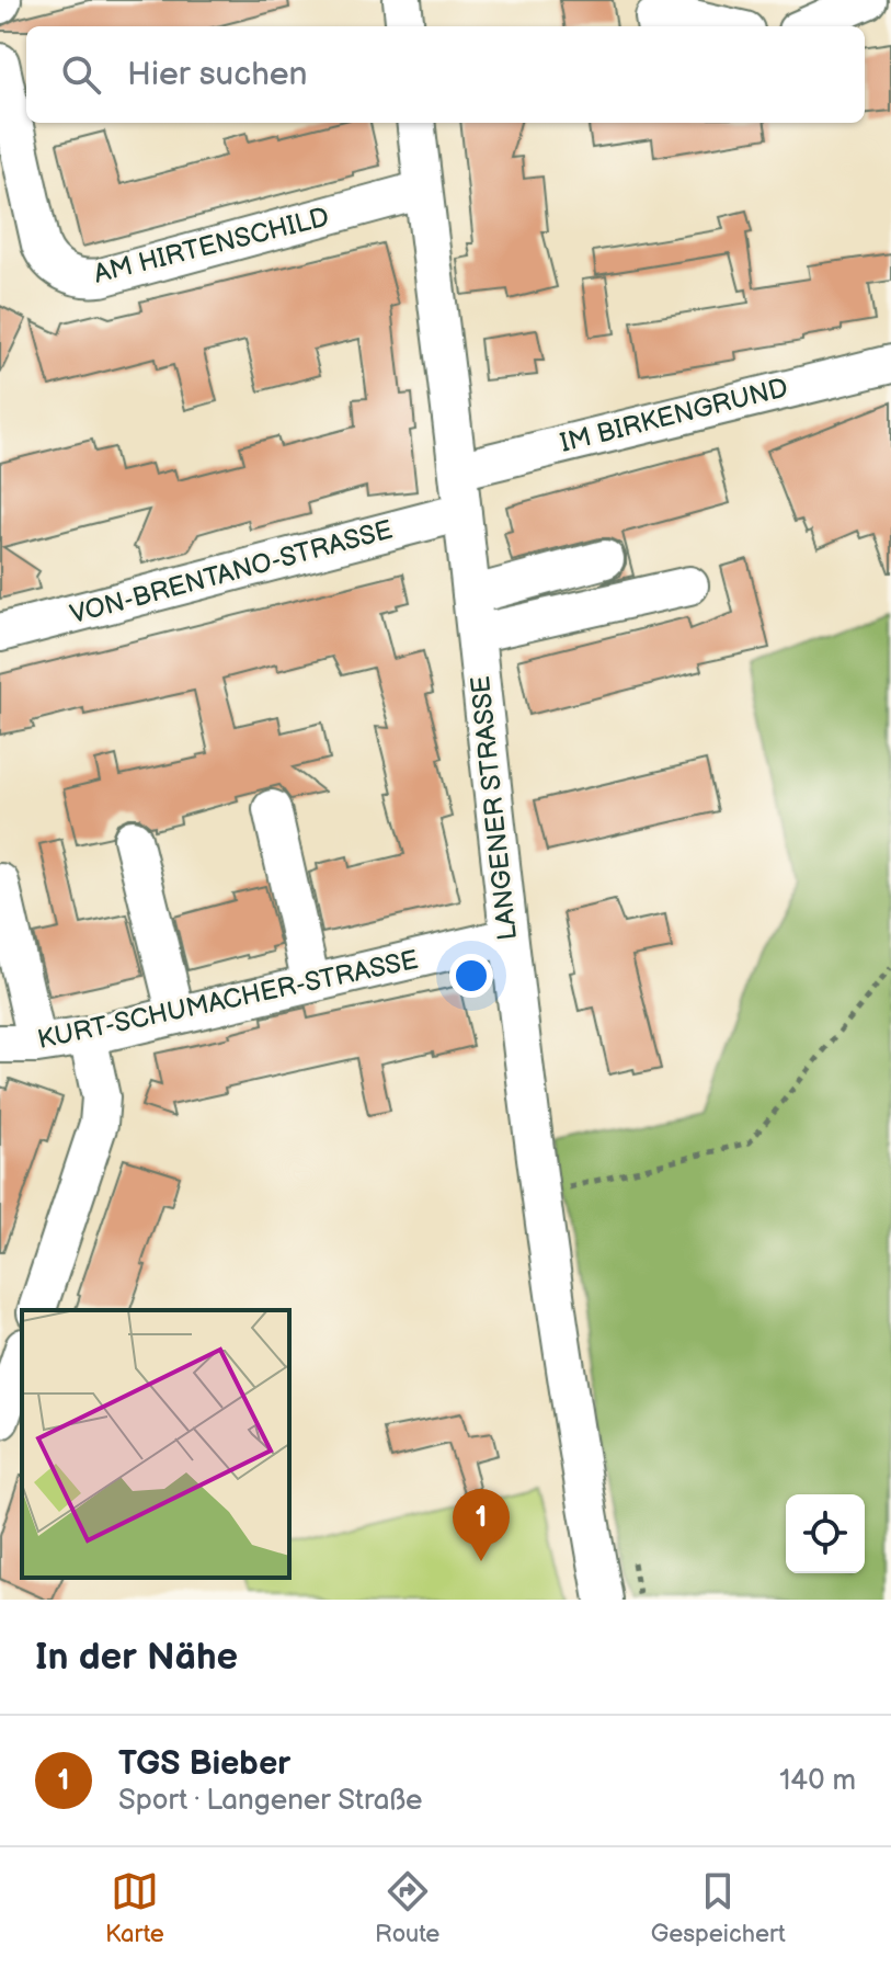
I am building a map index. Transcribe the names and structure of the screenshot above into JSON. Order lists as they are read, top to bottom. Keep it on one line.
{"streets":{"street":["AM HIRTENSCHILD","IM BIRKENGRUND","VON-BRENTANO-STRASSE","LANGENER STRASSE","KURT-SCHUMACHER-STRASSE"]},"crossings":[["AM HIRTENSCHILD","LANGENER STRASSE"],["IM BIRKENGRUND","LANGENER STRASSE"],["VON-BRENTANO-STRASSE","LANGENER STRASSE"],["LANGENER STRASSE","KURT-SCHUMACHER-STRASSE"]],"page":{"search":"Hier suchen","pins":"1","heading":"In der Nähe","list":[{"mark":"1","name":"TGS Bieber","note":"Sport · Langener Straße","value":"140 m"}],"nav":["Karte","Route","Gespeichert"]}}
